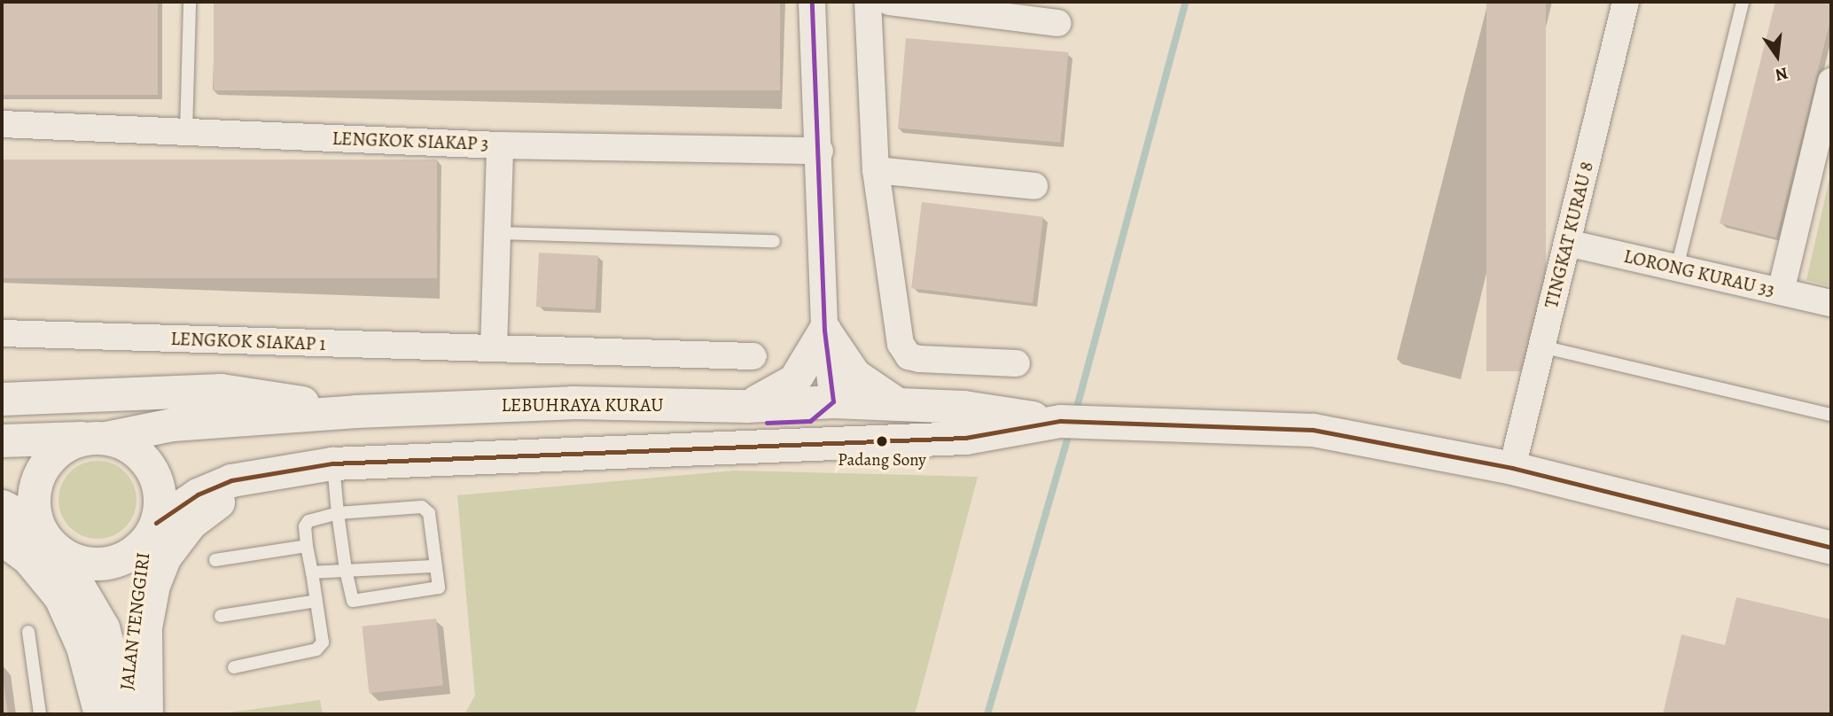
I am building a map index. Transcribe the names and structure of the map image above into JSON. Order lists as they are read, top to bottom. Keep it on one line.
{"streets":{"street":["LENGKOK SIAKAP 3","TINGKAT KURAU 8","LORONG KURAU 33","LENGKOK SIAKAP 1","LEBUHRAYA KURAU","JALAN TENGGIRI"]},"crossings":[["TINGKAT KURAU 8","LORONG KURAU 33"],["TINGKAT KURAU 8","LEBUHRAYA KURAU"],["LEBUHRAYA KURAU","JALAN TENGGIRI"]],"places":["Padang Sony"],"north":"bottom"}
